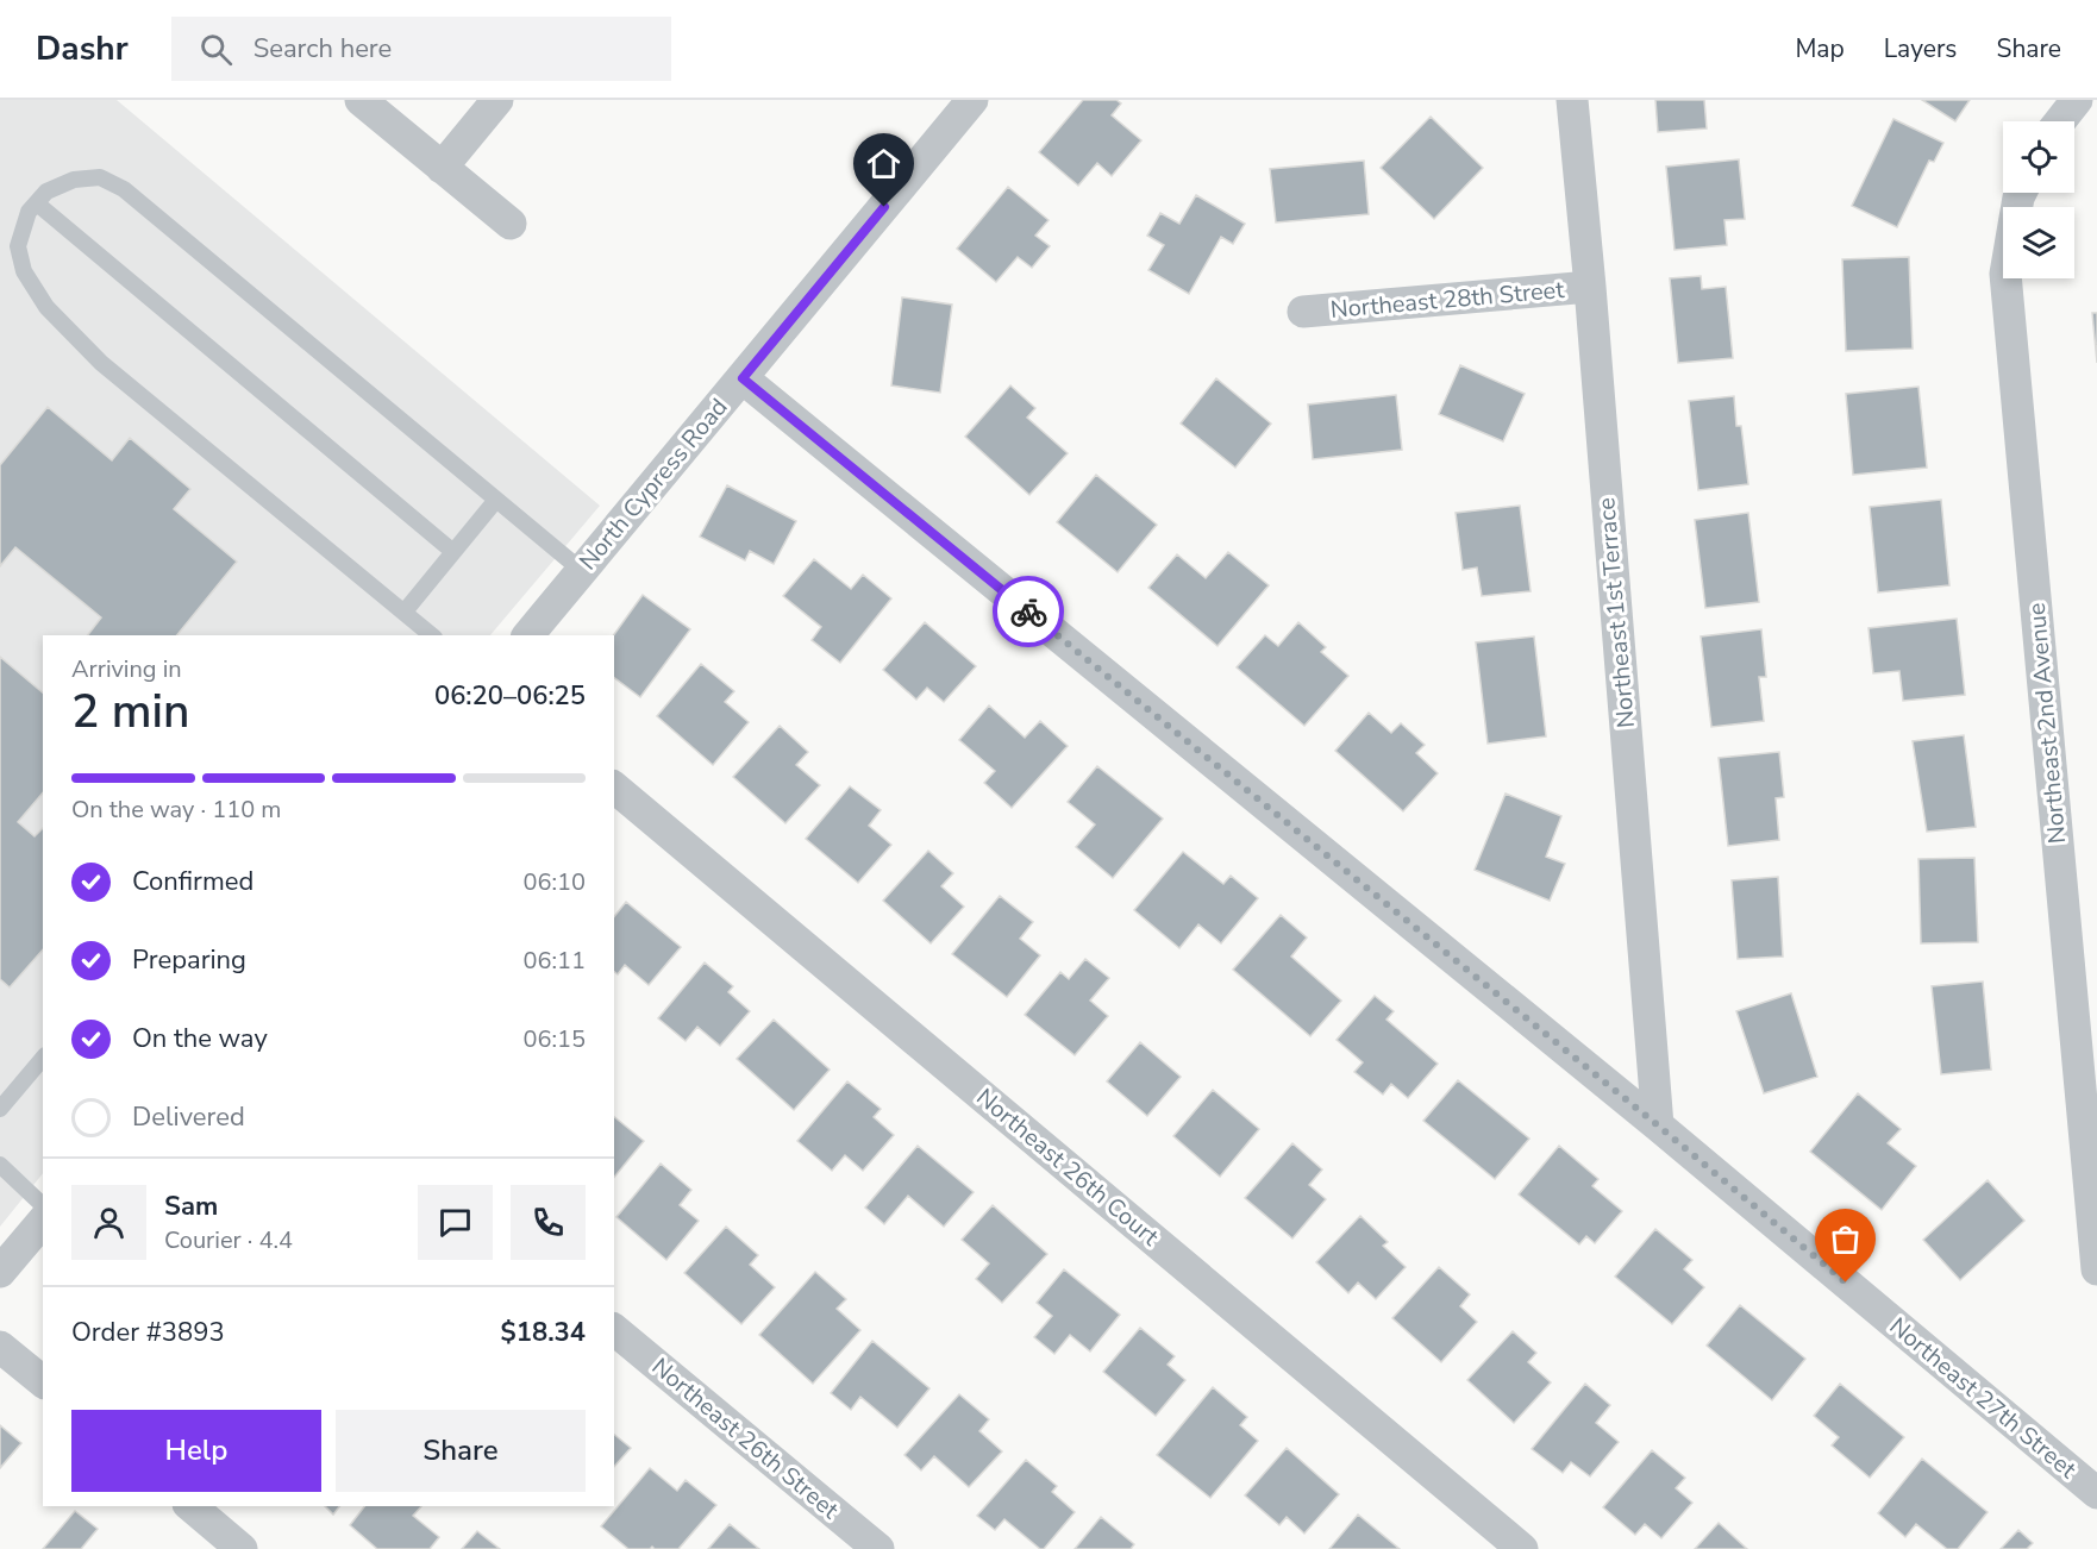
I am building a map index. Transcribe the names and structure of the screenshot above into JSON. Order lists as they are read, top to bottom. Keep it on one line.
{"streets":{"street":["Northeast 28th Street","North Cypress Road","Northeast 1st Terrace","Northeast 2nd Avenue","Northeast 26th Court","Northeast 27th Street","Northeast 26th Street"]},"crossings":[["Northeast 28th Street","Northeast 1st Terrace"],["North Cypress Road","Northeast 27th Street"],["Northeast 1st Terrace","Northeast 27th Street"]],"page":{"header":"Dashr","search":"Search here","nav":["Map","Layers","Share"],"heading":["2 min","Arriving in","06:20–06:25"],"panel":["Sam","Courier · 4.4","Order #3893","$18.34"],"bar":"On the way · 110 m","list":[["Confirmed","06:10"],["Preparing","06:11"],["On the way","06:15"],"Delivered"],"buttons":["Help","Share"]}}
